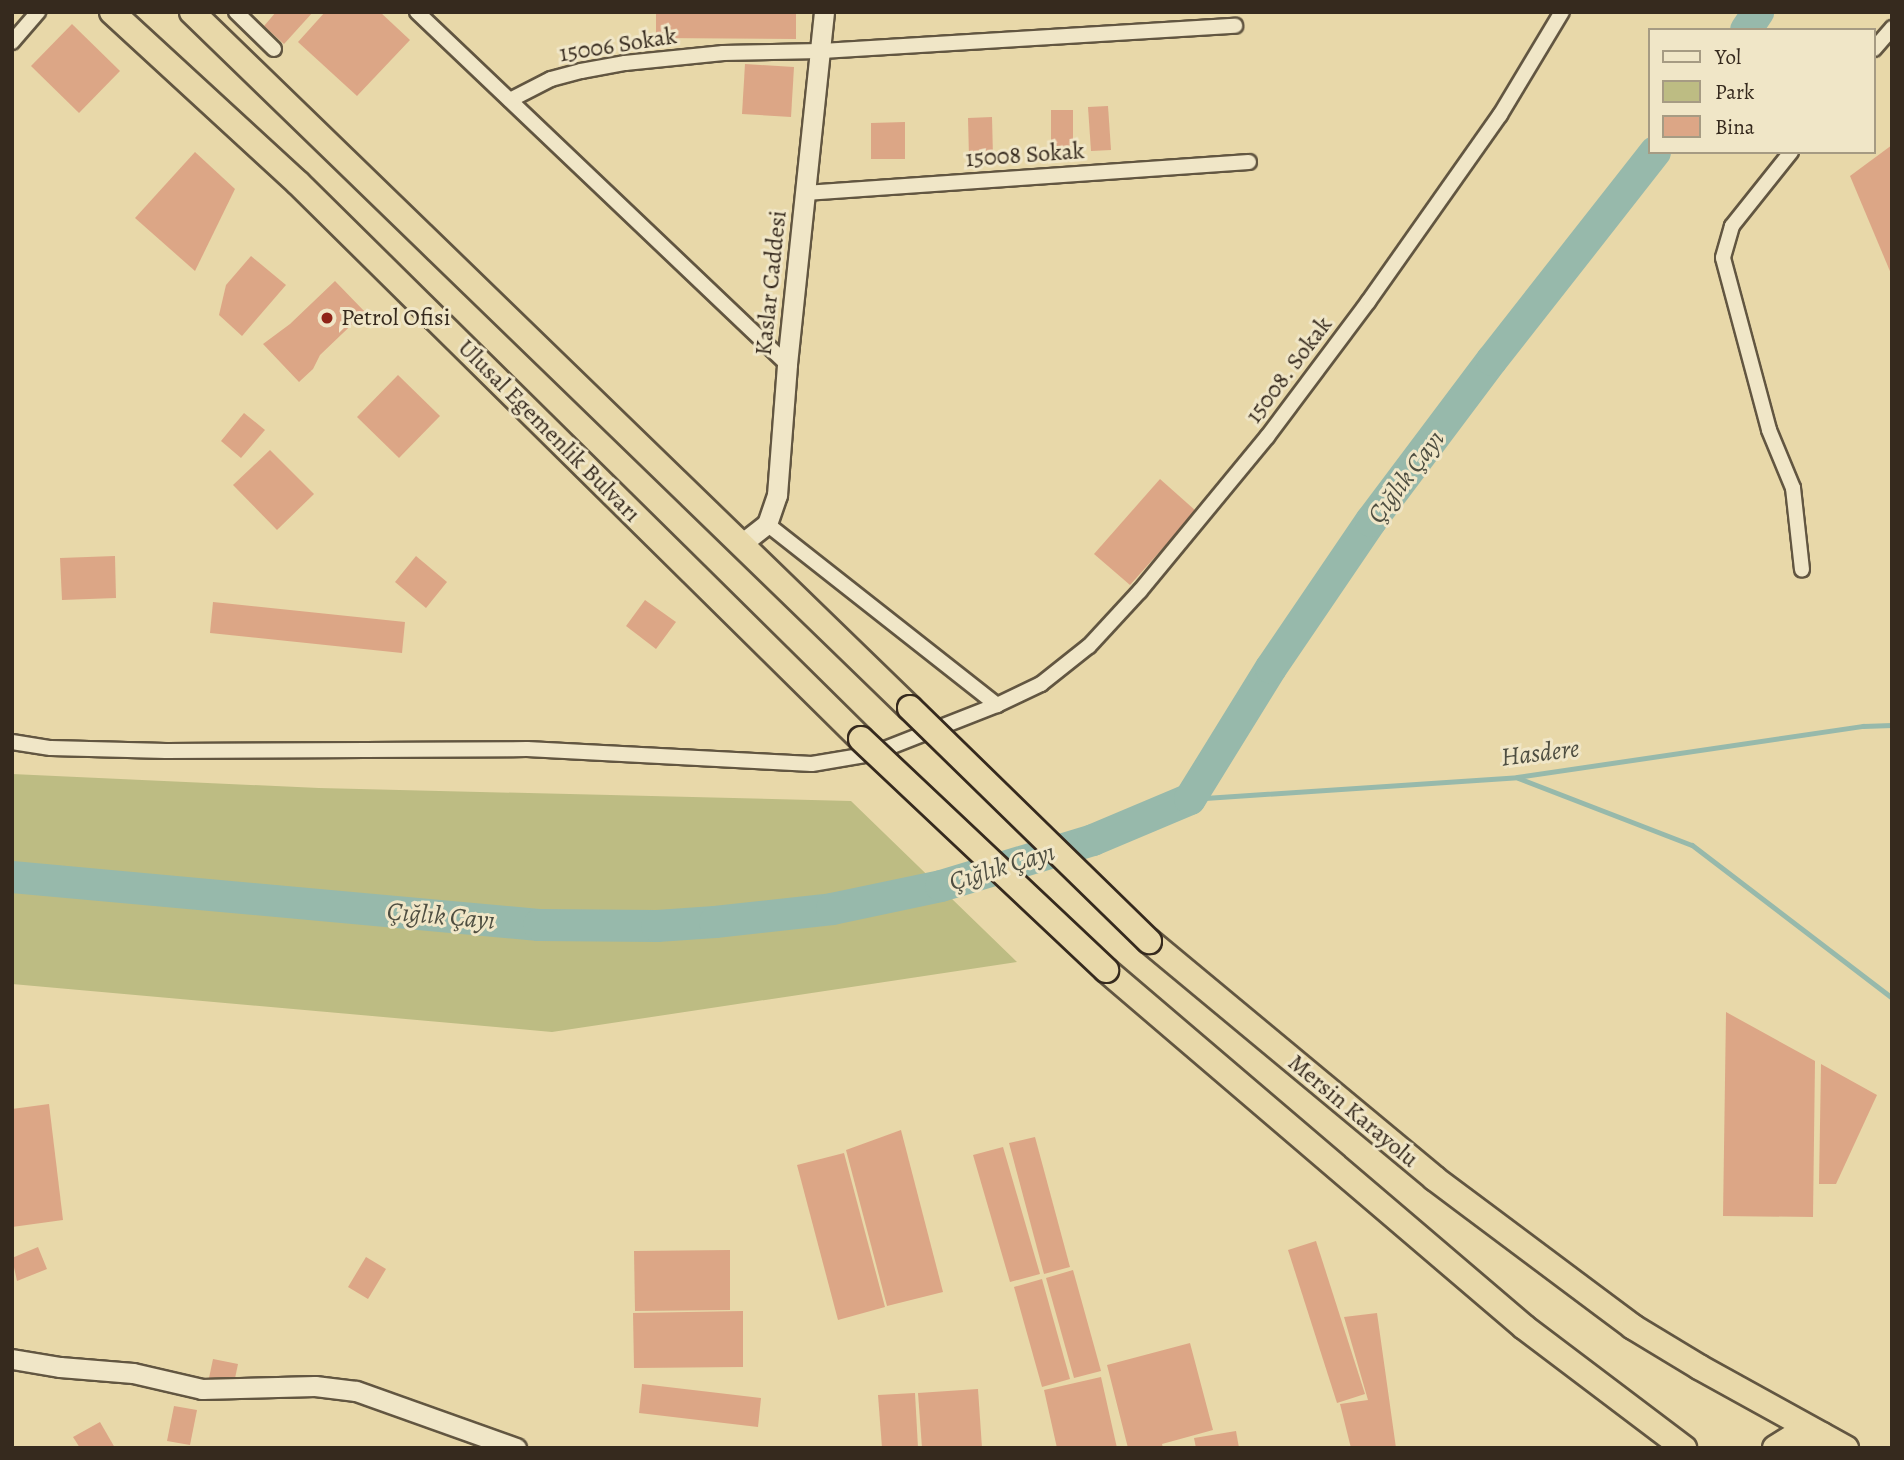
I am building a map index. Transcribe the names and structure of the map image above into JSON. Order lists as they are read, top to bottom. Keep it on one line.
{"streets":{"highway":["Ulusal Egemenlik Bulvarı","Mersin Karayolu"],"street":["15006 Sokak","15008 Sokak","Kaslar Caddesi","15008. Sokak"]},"crossings":[["15006 Sokak","Kaslar Caddesi"],["15008 Sokak","Kaslar Caddesi"],["Ulusal Egemenlik Bulvarı","Mersin Karayolu"]],"water":["Çığlık Çayı","Hasdere"],"places":["Petrol Ofisi"],"legend":["Yol","Park","Bina"]}
